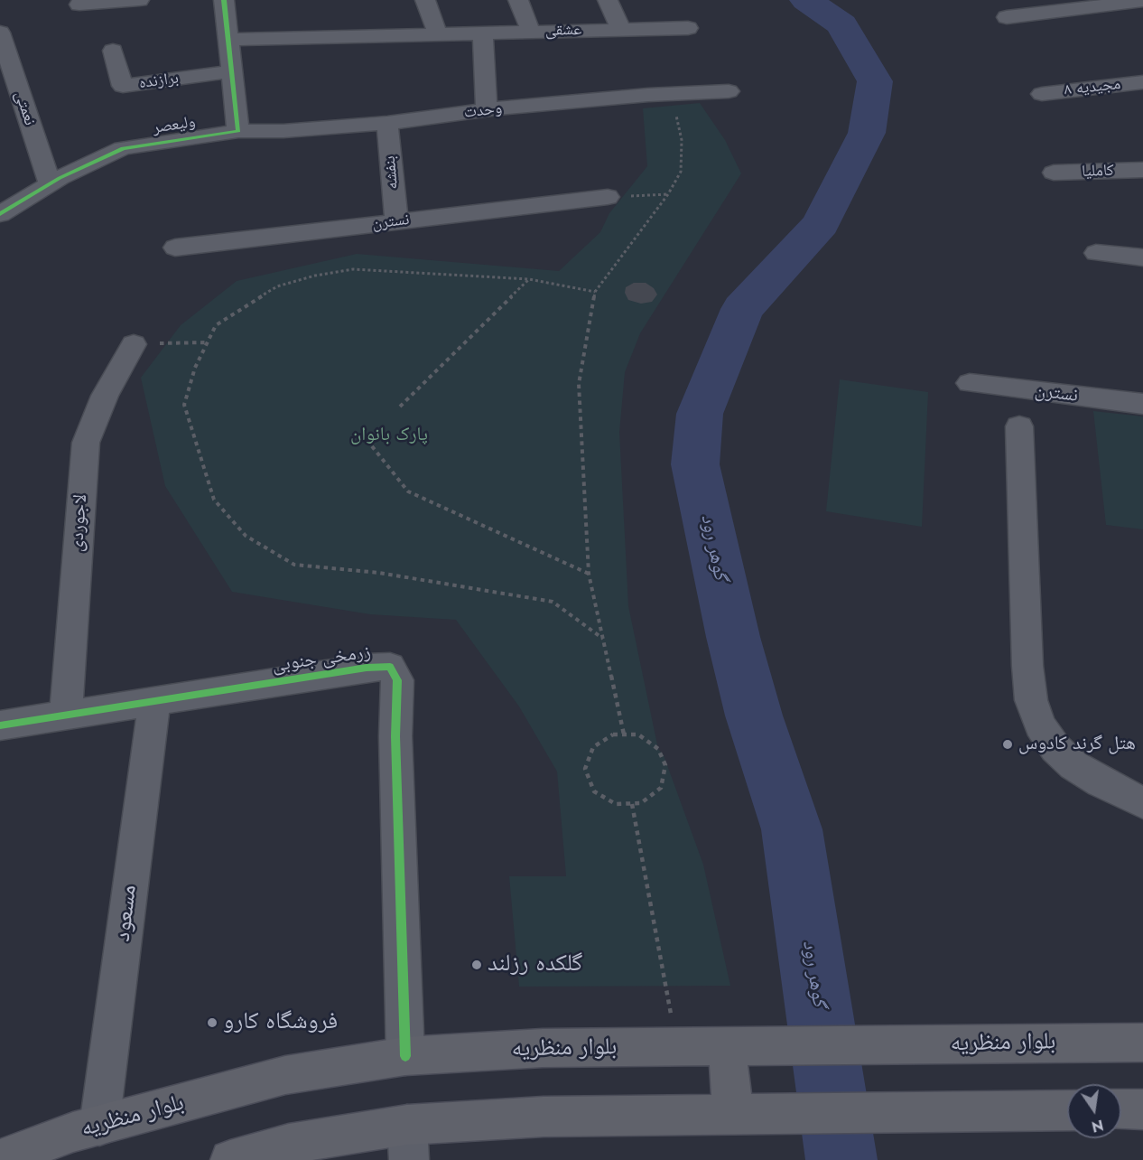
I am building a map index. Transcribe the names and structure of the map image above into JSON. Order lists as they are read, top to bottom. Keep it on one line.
{"streets":{"main road":["بلوار منظریه"],"street":["عشقی","برازنده","مجیدیه ۸","نعمتی","وحدت","ولیعصر","کاملیا","بنفشه","نسترن","لاجوردی","زرمخی جنوبی","مسعود"]},"crossings":[["نعمتی","ولیعصر"],["وحدت","ولیعصر"],["وحدت","بنفشه"],["بنفشه","نسترن"],["لاجوردی","زرمخی جنوبی"],["زرمخی جنوبی","مسعود"],["زرمخی جنوبی","بلوار منظریه"],["مسعود","بلوار منظریه"]],"water":["گوهر رود"],"parks":["پارک بانوان"],"places":["هتل گرند کادوس","گلکده رزلند","فروشگاه کارو"],"north":"bottom"}
